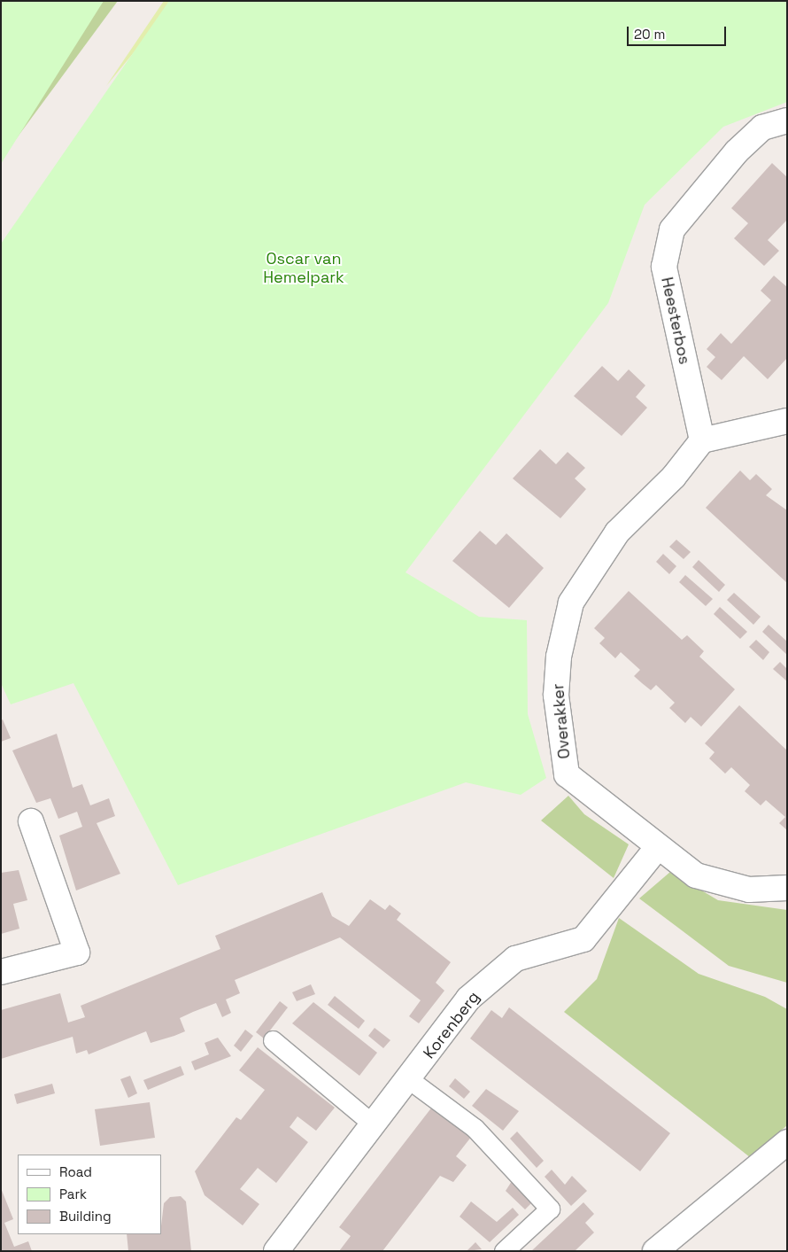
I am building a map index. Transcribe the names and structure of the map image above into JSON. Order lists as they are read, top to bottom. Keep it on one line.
{"streets":{"street":["Heesterbos","Overakker","Korenberg"]},"crossings":[["Heesterbos","Overakker"],["Overakker","Korenberg"]],"parks":["Oscar van Hemelpark"],"legend":["Road","Park","Building"],"scale_bar":"20 m"}
